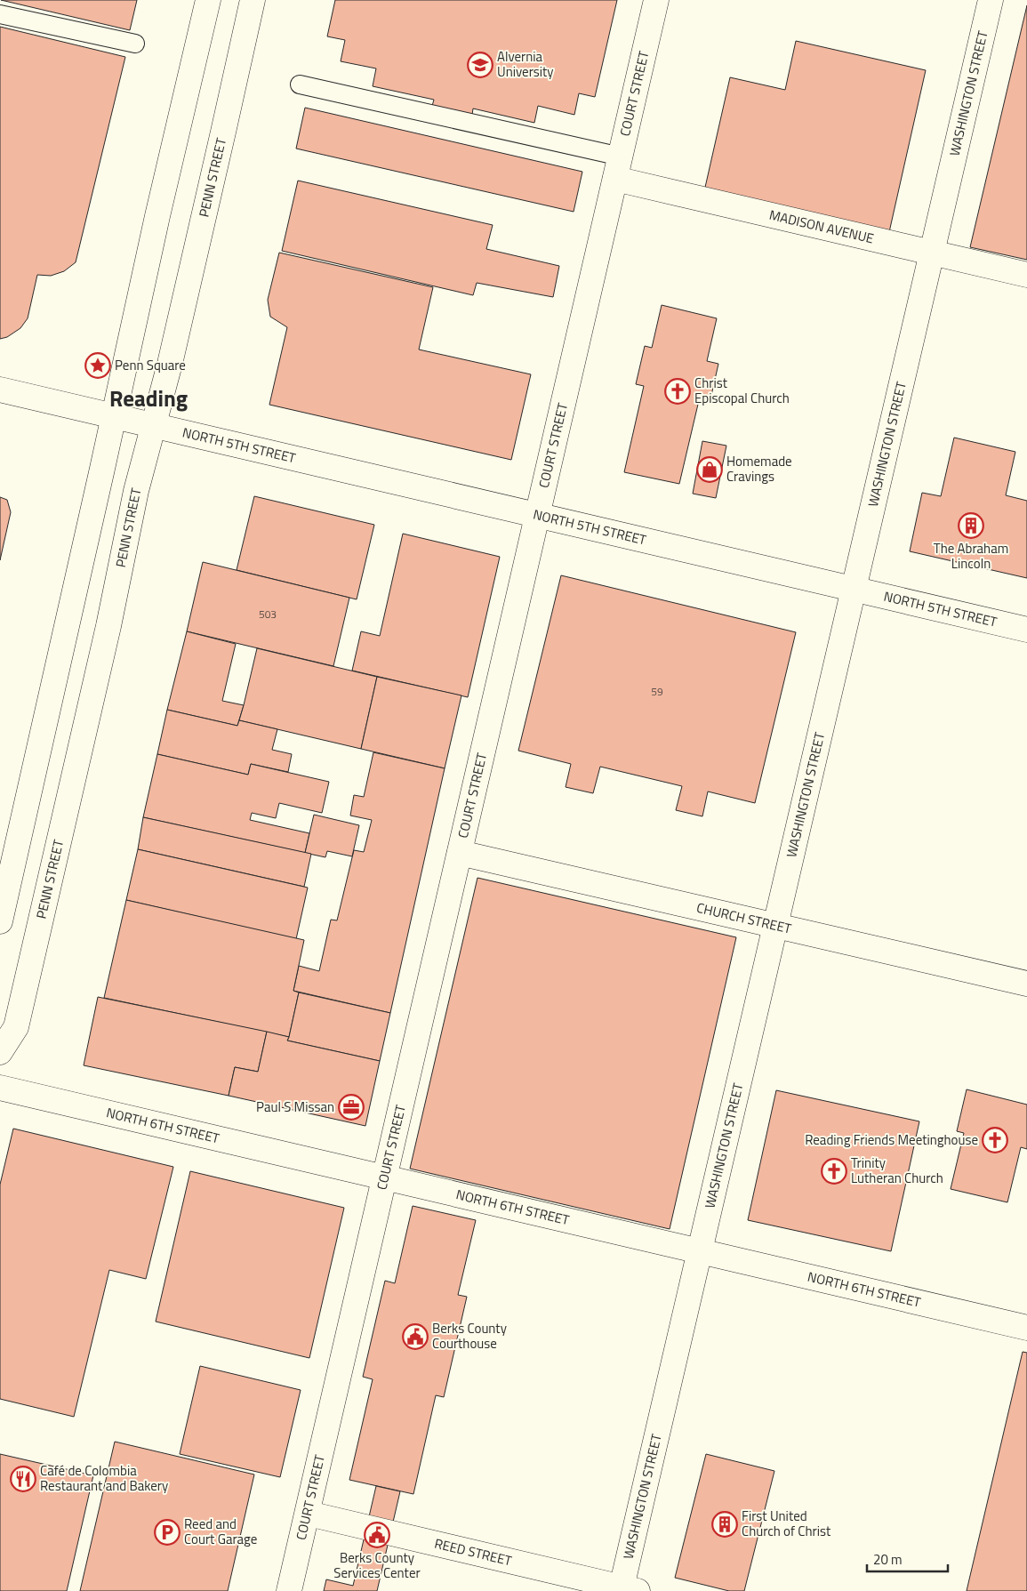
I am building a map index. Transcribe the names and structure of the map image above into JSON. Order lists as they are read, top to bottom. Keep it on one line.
{"streets":{"main road":["COURT STREET","WASHINGTON STREET","PENN STREET","MADISON AVENUE","NORTH 5TH STREET","CHURCH STREET","NORTH 6TH STREET","REED STREET"]},"crossings":[["COURT STREET","MADISON AVENUE"],["COURT STREET","NORTH 5TH STREET"],["COURT STREET","CHURCH STREET"],["COURT STREET","NORTH 6TH STREET"],["COURT STREET","REED STREET"],["WASHINGTON STREET","MADISON AVENUE"],["WASHINGTON STREET","NORTH 5TH STREET"],["WASHINGTON STREET","CHURCH STREET"],["WASHINGTON STREET","NORTH 6TH STREET"],["WASHINGTON STREET","REED STREET"],["PENN STREET","NORTH 5TH STREET"]],"districts":["Reading"],"places":{"school or university":["Alvernia University"],"place":["Penn Square"],"church":["Christ Episcopal Church","Reading Friends Meetinghouse","Trinity Lutheran Church"],"shop":["Homemade Cravings"],"building":["The Abraham Lincoln","First United Church of Christ"],"office":["Paul S Missan"],"public building":["Berks County Courthouse","Berks County Services Center"],"restaurant":["Café de Colombia Restaurant and Bakery"],"parking":["Reed and Court Garage"]},"house_numbers":["503","59"],"scale_bar":"20 m"}
